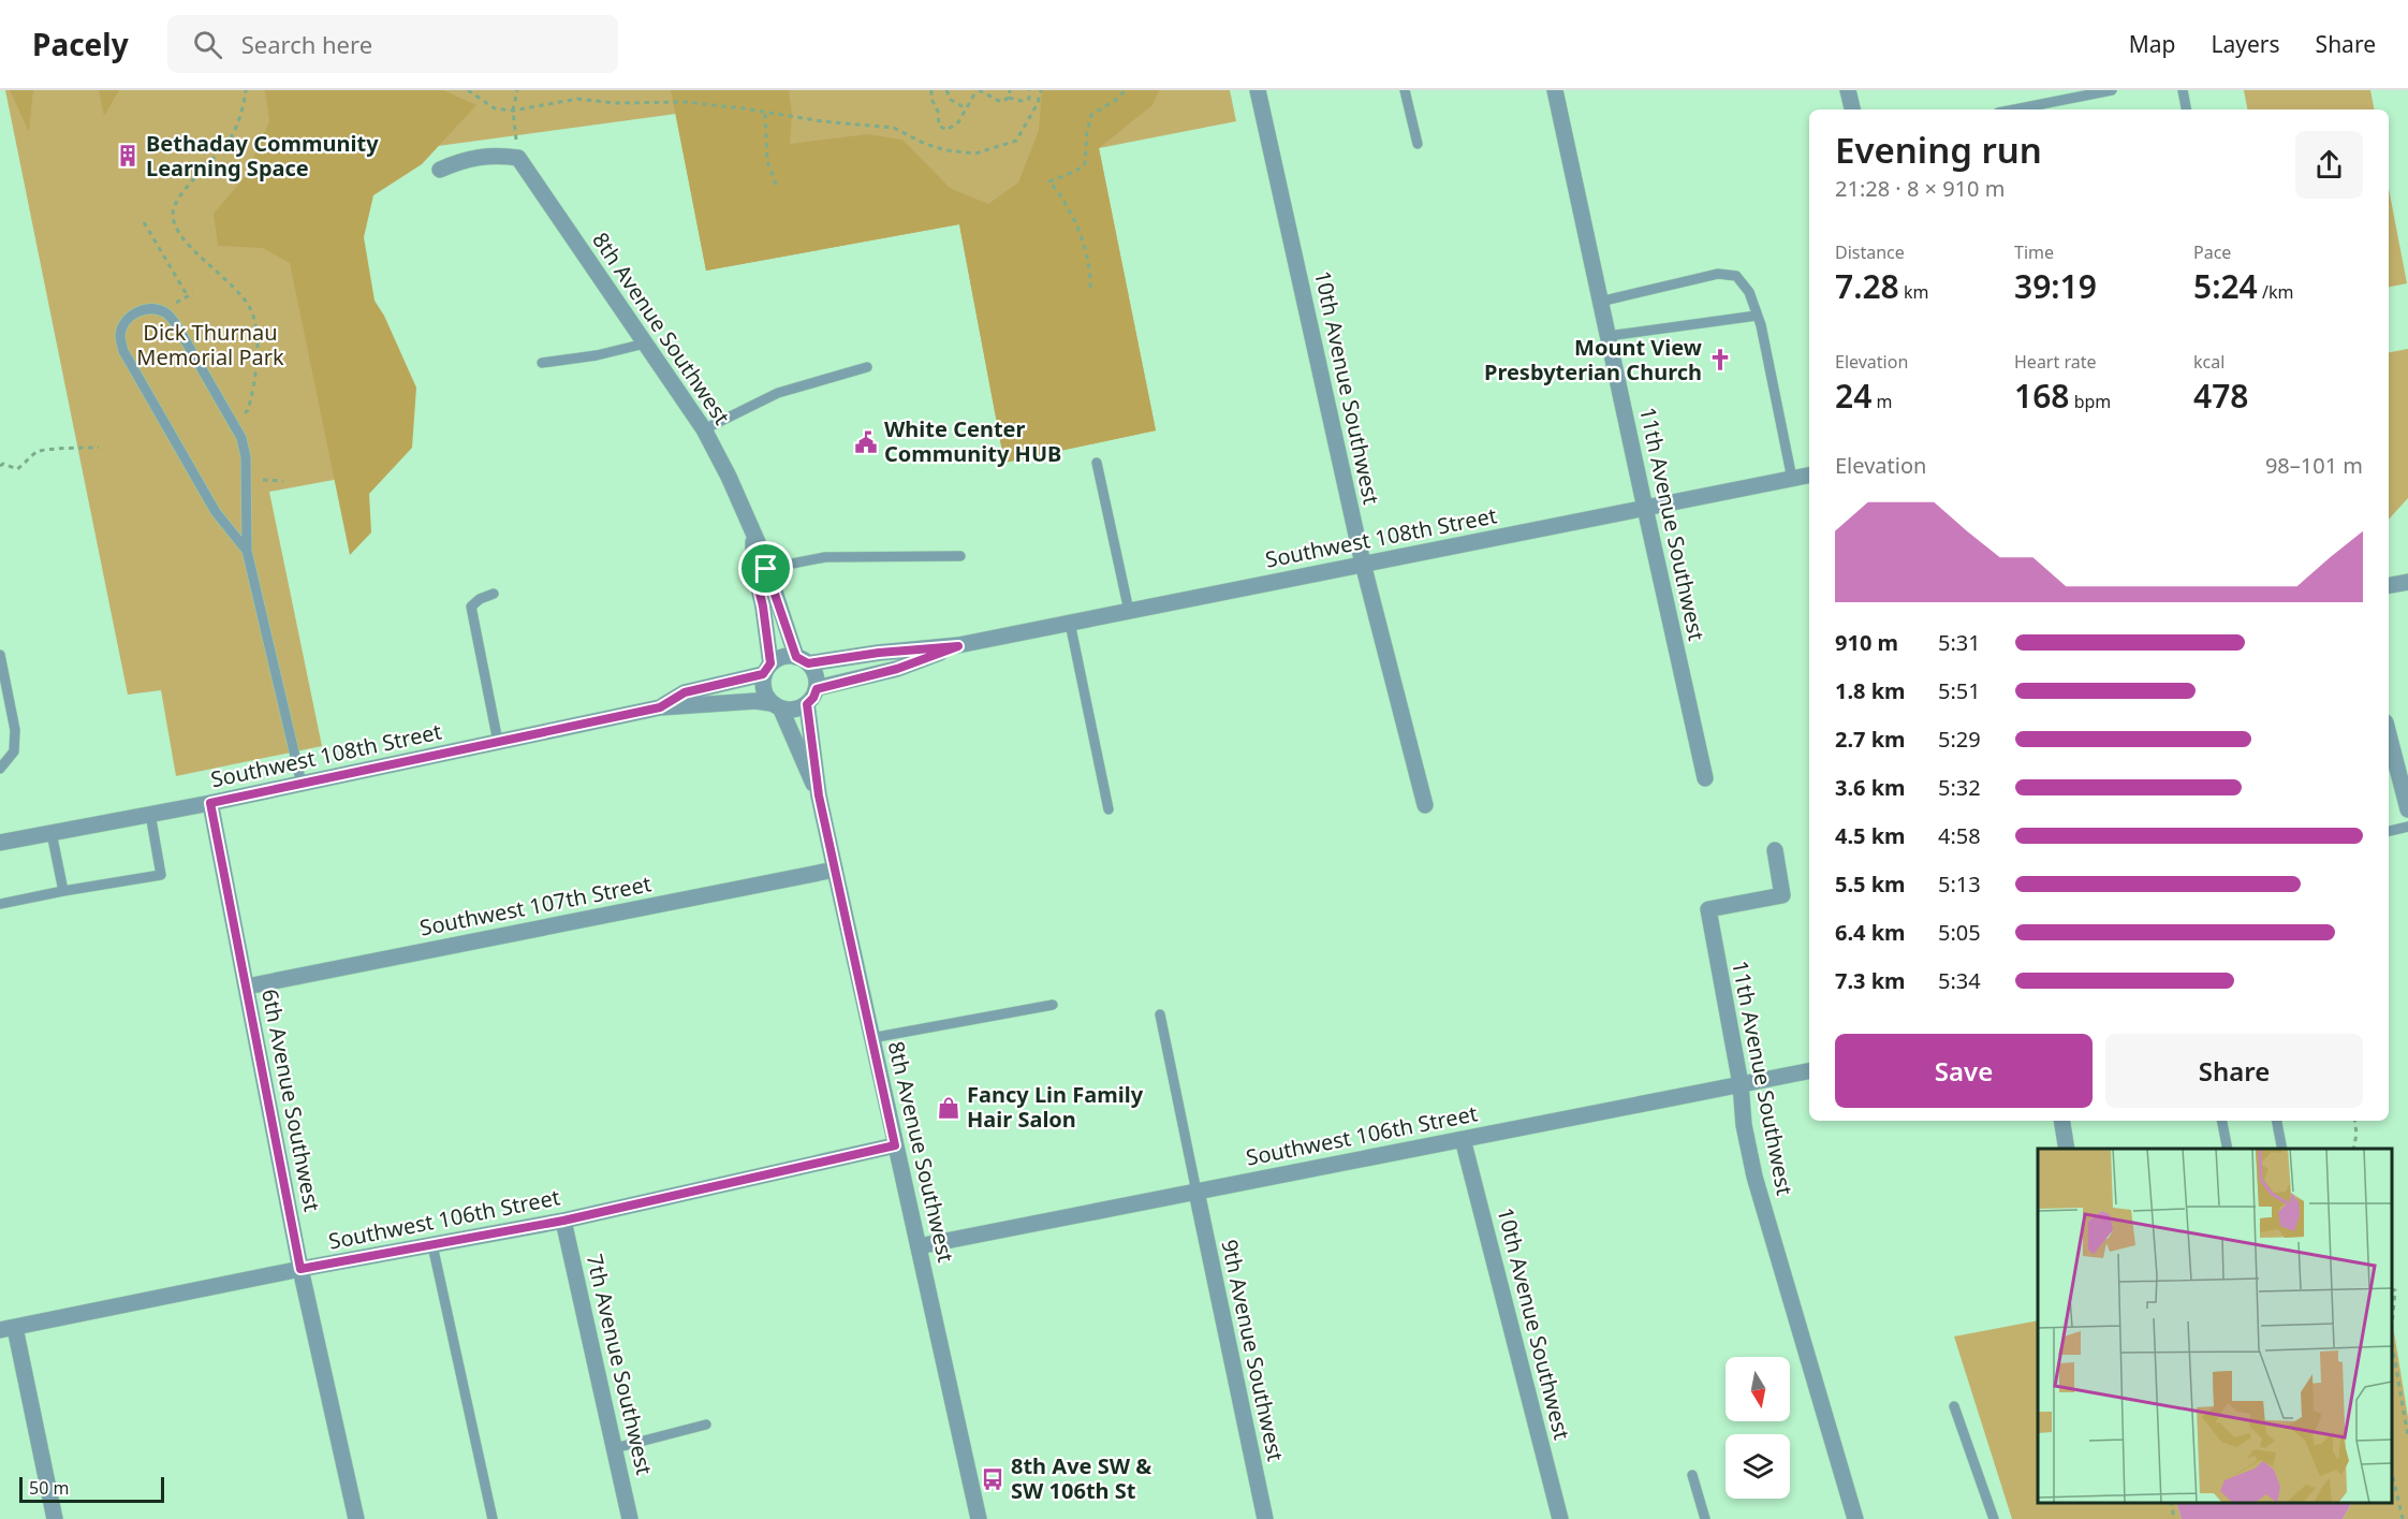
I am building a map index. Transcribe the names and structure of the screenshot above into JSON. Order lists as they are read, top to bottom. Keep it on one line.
{"streets":{"street":["8th Avenue Southwest","10th Avenue Southwest","11th Avenue Southwest","Southwest 108th Street","Southwest 107th Street","6th Avenue Southwest","Southwest 106th Street","9th Avenue Southwest","7th Avenue Southwest"]},"crossings":[["8th Avenue Southwest","Southwest 108th Street"],["8th Avenue Southwest","Southwest 107th Street"],["8th Avenue Southwest","Southwest 106th Street"],["10th Avenue Southwest","Southwest 108th Street"],["10th Avenue Southwest","Southwest 106th Street"],["11th Avenue Southwest","Southwest 108th Street"],["11th Avenue Southwest","Southwest 106th Street"],["Southwest 108th Street","6th Avenue Southwest"],["Southwest 107th Street","6th Avenue Southwest"],["6th Avenue Southwest","Southwest 106th Street"],["Southwest 106th Street","9th Avenue Southwest"],["Southwest 106th Street","7th Avenue Southwest"]],"parks":["Dick Thurnau Memorial Park"],"places":{"building":["Bethaday Community Learning Space"],"church":["Mount View Presbyterian Church"],"public building":["White Center Community HUB"],"shop":["Fancy Lin Family Hair Salon"],"bus stop":["8th Ave SW & SW 106th St"]},"scale_bar":"50 m","north":"bottom","page":{"header":"Pacely","search":"Search here","nav":["Map","Layers","Share"],"heading":["Evening run","21:28 · 8 × 910 m"],"stats":[["Distance","7.28 km"],["Time","39:19"],["Pace","5:24 /km"],["Elevation","24 m"],["Heart rate","168 bpm"],["kcal","478"]],"chart":["Elevation","98–101 m"],"list":[{"name":"910 m","note":"5:31"},{"name":"1.8 km","note":"5:51"},{"name":"2.7 km","note":"5:29"},{"name":"3.6 km","note":"5:32"},{"name":"4.5 km","note":"4:58"},{"name":"5.5 km","note":"5:13"},{"name":"6.4 km","note":"5:05"},{"name":"7.3 km","note":"5:34"}],"buttons":["Save","Share"],"scale":"50 m"}}
